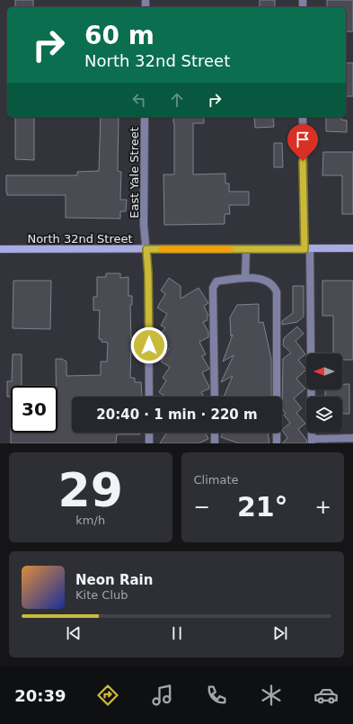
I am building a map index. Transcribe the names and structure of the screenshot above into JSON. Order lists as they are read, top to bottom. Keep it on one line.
{"streets":{"main road":["North 32nd Street"],"street":["East Yale Street"]},"crossings":[["East Yale Street","North 32nd Street"]],"north":"left","page":{"turn":["60 m","North 32nd Street"],"limit":"30","trip":"20:40 · 1 min · 220 m","tile":[["29","km/h"],"Climate"],"heat":["−","21°","+"],"song":["Neon Rain","Kite Club"],"tabs":"20:39"}}
